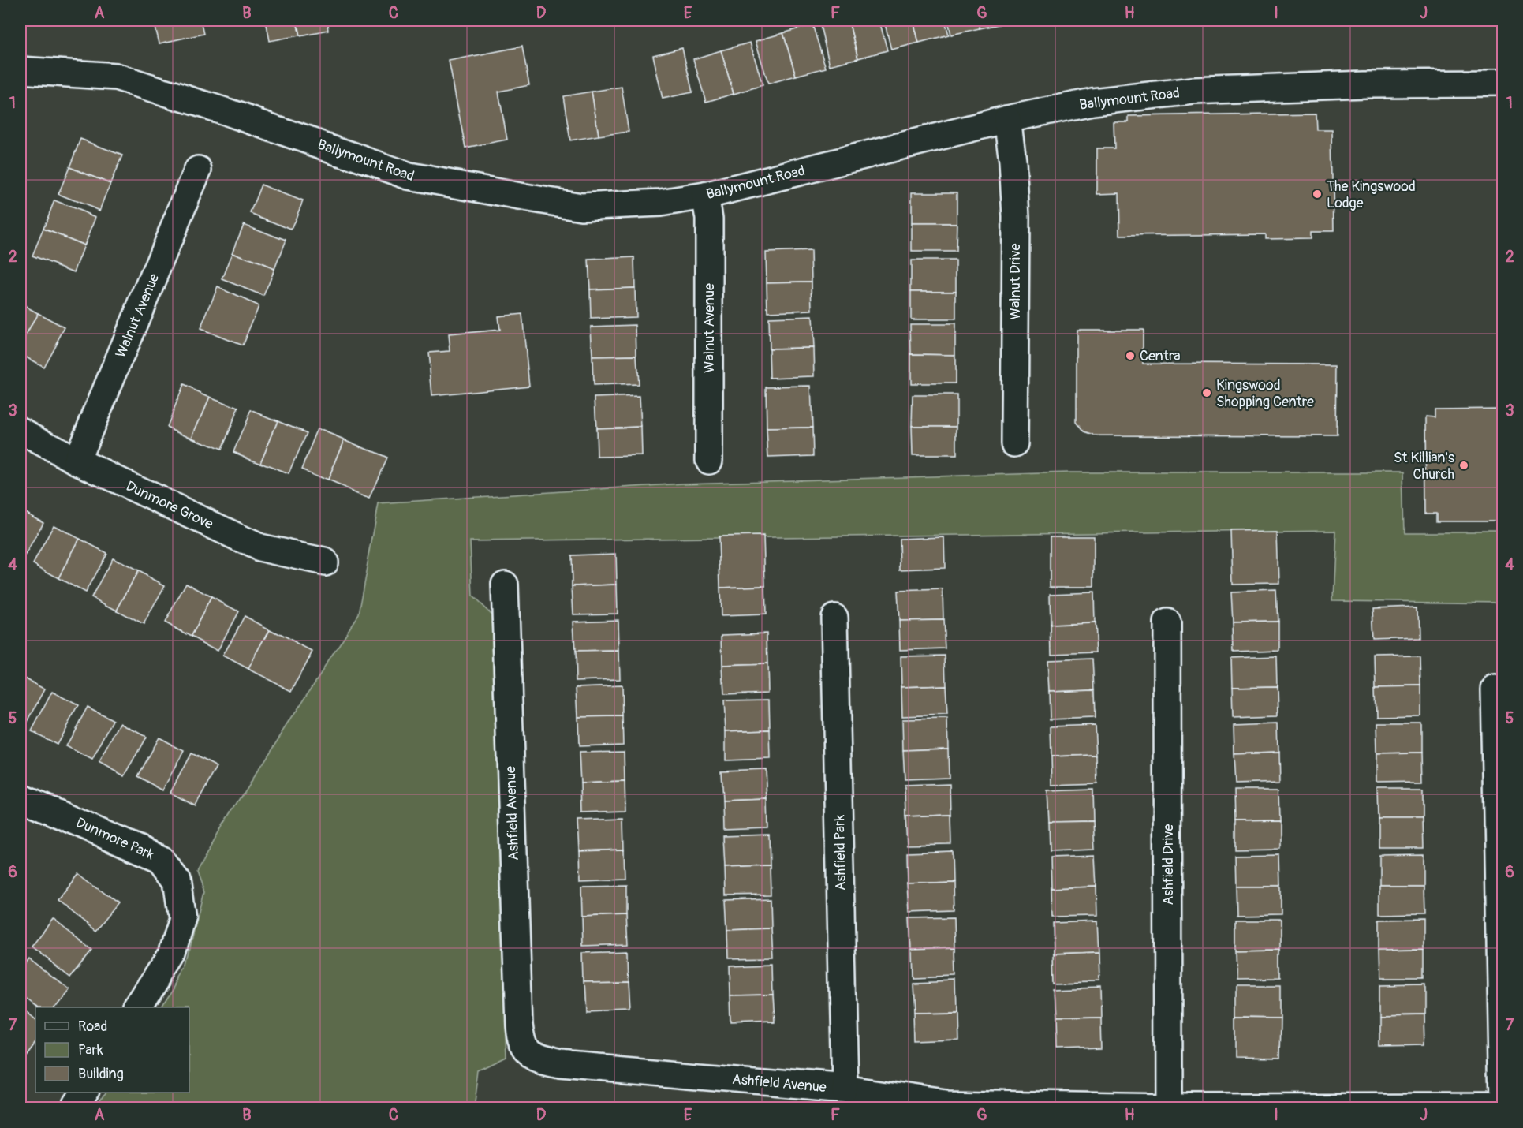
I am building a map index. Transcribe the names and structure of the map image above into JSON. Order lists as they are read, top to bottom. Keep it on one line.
{"streets":{"street":["Ballymount Road","Walnut Drive","Walnut Avenue","Dunmore Grove","Ashfield Avenue","Dunmore Park","Ashfield Park","Ashfield Drive"]},"crossings":[["Ballymount Road","Walnut Drive"],["Ballymount Road","Walnut Avenue"],["Walnut Avenue","Dunmore Grove"],["Ashfield Avenue","Ashfield Park"],["Ashfield Avenue","Ashfield Drive"]],"places":["The Kingswood Lodge","Centra","Kingswood Shopping Centre","St Killian's Church"],"legend":["Road","Park","Building"],"grid":{"columns":["A","B","C","D","E","F","G","H","I","J"],"rows":["1","2","3","4","5","6","7"]}}
